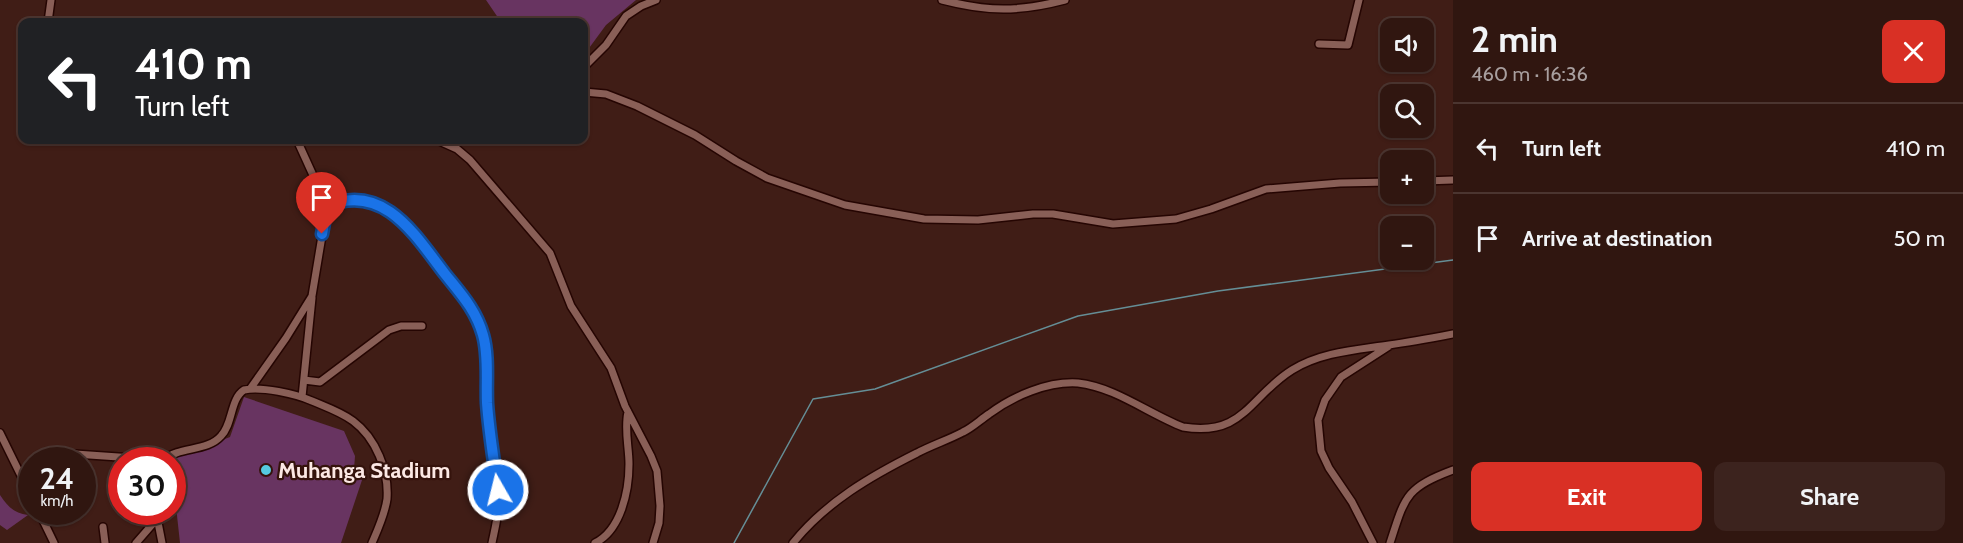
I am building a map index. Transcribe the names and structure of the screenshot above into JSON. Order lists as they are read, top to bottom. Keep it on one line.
{"places":["Muhanga Stadium"],"page":{"heading":["2 min","460 m · 16:36"],"map_buttons":["+","−"],"turn":["410 m","Turn left"],"list":[{"name":"Turn left","value":"410 m"},{"name":"Arrive at destination","value":"50 m"}],"speed":"24 km/h","limit":"30","buttons":["Exit","Share"]}}
